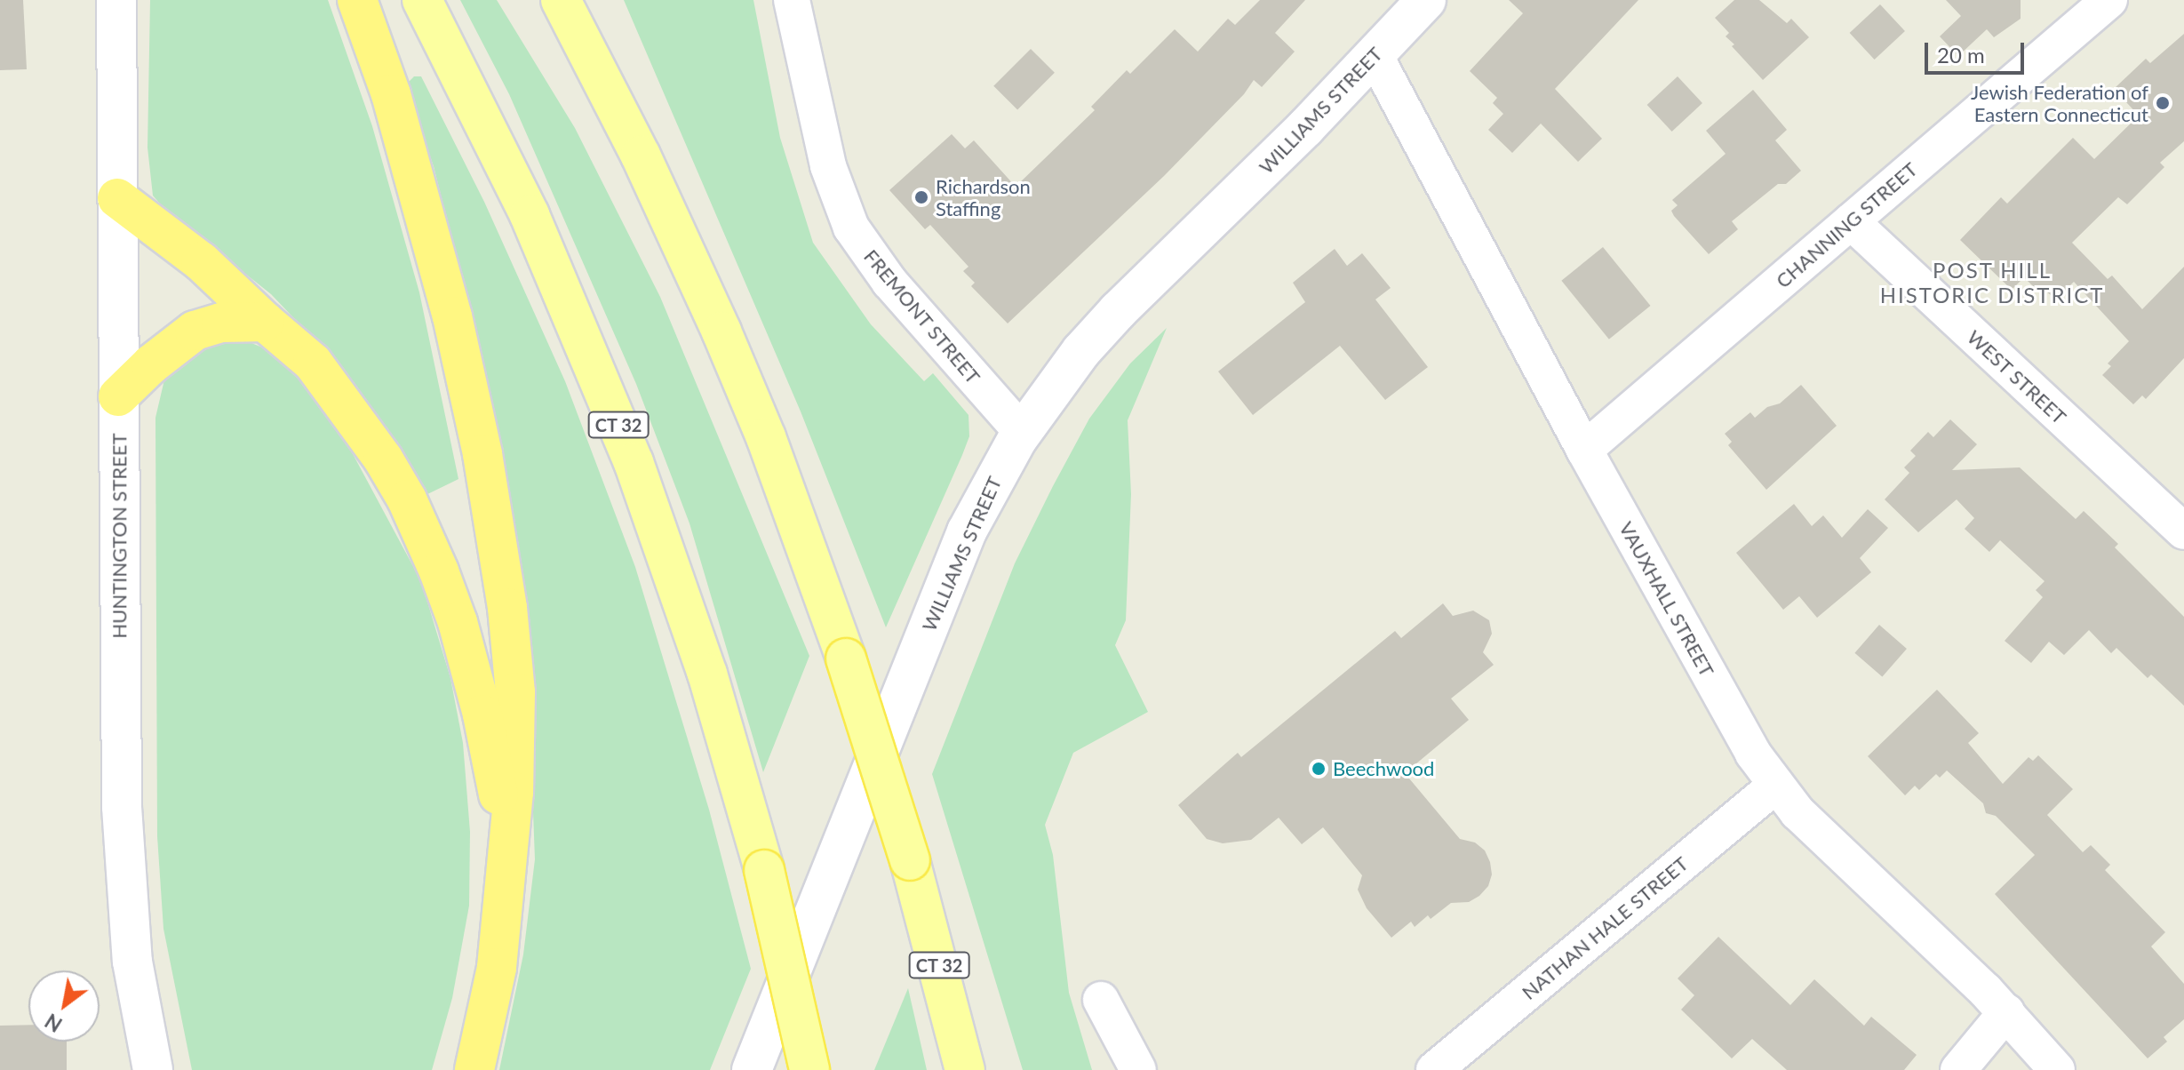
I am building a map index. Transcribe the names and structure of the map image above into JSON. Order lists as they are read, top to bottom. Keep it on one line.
{"streets":{"main road":["CT 32"],"street":["WILLIAMS STREET","CHANNING STREET","FREMONT STREET","WEST STREET","HUNTINGTON STREET","VAUXHALL STREET","NATHAN HALE STREET"]},"crossings":[["WILLIAMS STREET","FREMONT STREET"],["WILLIAMS STREET","VAUXHALL STREET"],["CHANNING STREET","WEST STREET"],["CHANNING STREET","VAUXHALL STREET"],["VAUXHALL STREET","NATHAN HALE STREET"]],"districts":["POST HILL HISTORIC DISTRICT"],"places":["Jewish Federation of Eastern Connecticut","Richardson Staffing","Beechwood"],"scale_bar":"20 m","north":"bottom left"}
